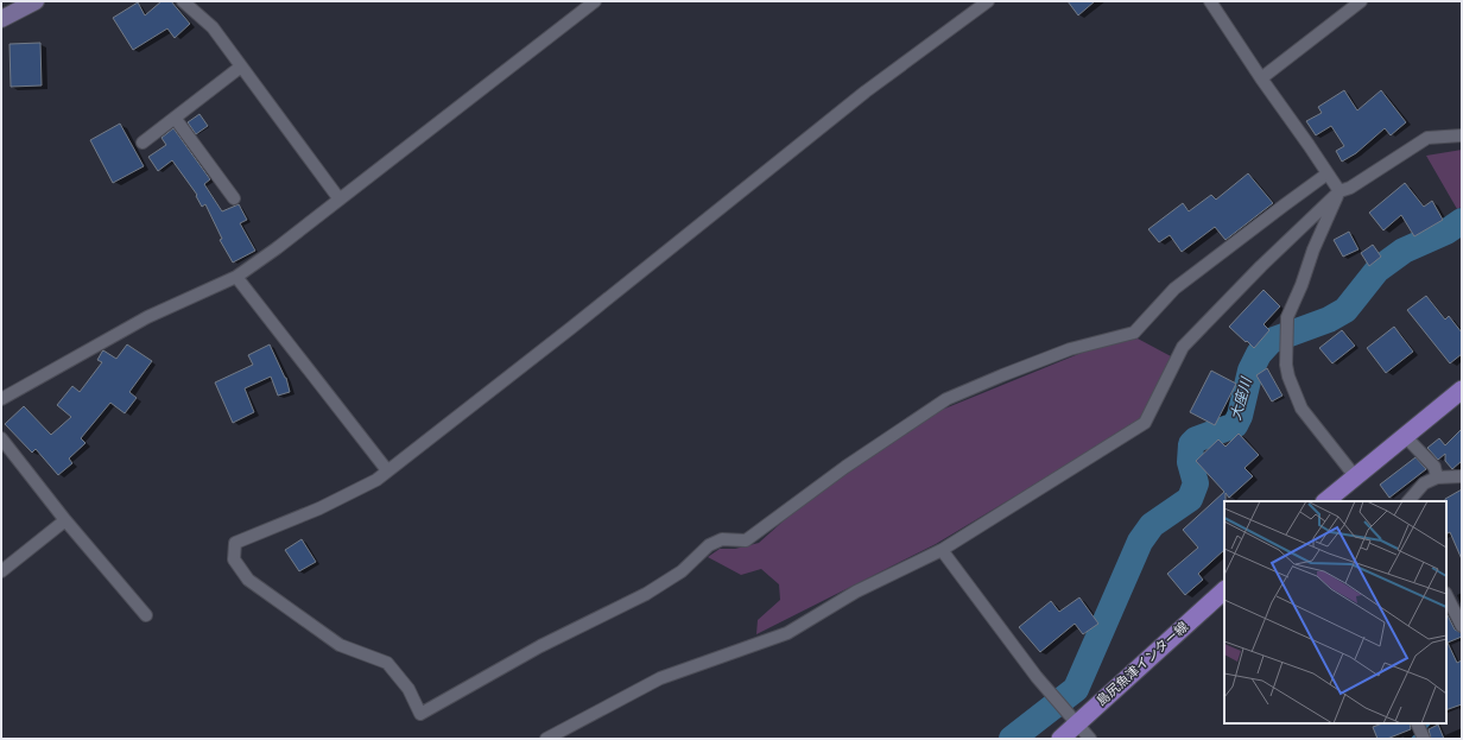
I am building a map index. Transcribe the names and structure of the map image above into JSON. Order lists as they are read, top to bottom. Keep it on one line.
{"streets":{"main road":["島尻魚津インター線"]},"water":["大座川"]}
